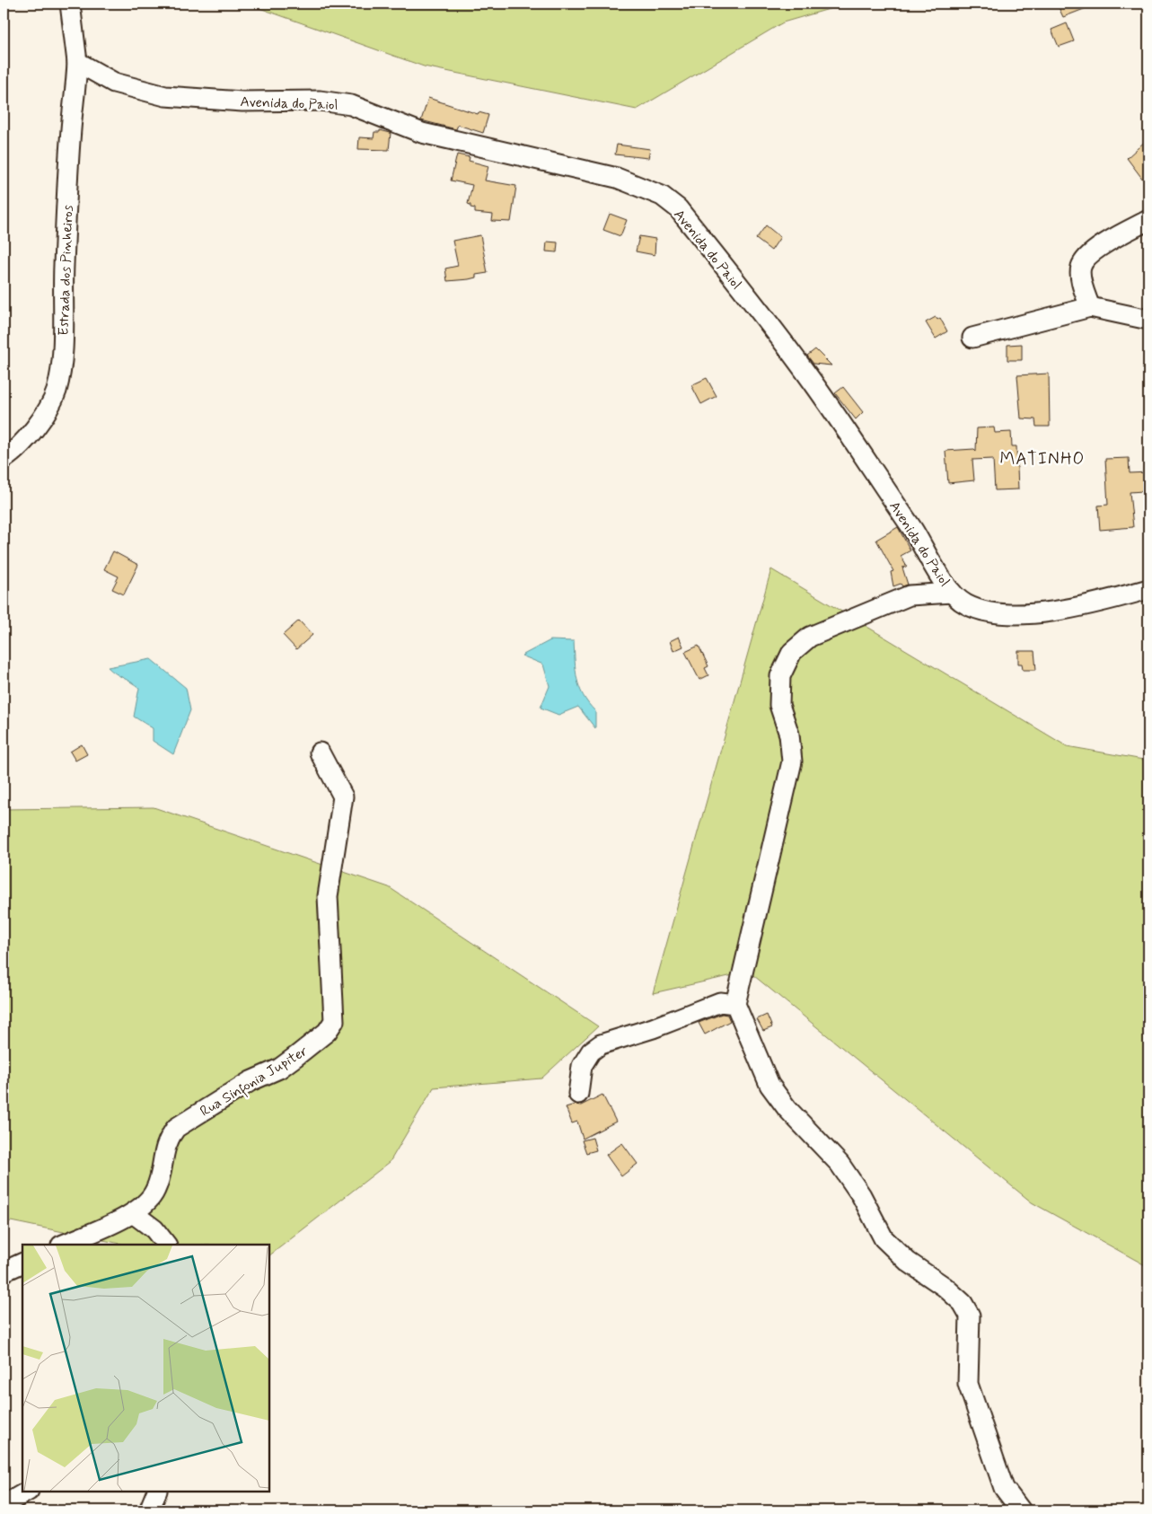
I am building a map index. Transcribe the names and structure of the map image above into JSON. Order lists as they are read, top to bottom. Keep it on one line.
{"streets":{"street":["Avenida do Paiol","Estrada dos Pinheiros","Rua Sinfonia Jupiter"]},"crossings":[["Avenida do Paiol","Estrada dos Pinheiros"]],"districts":["MATINHO"]}
